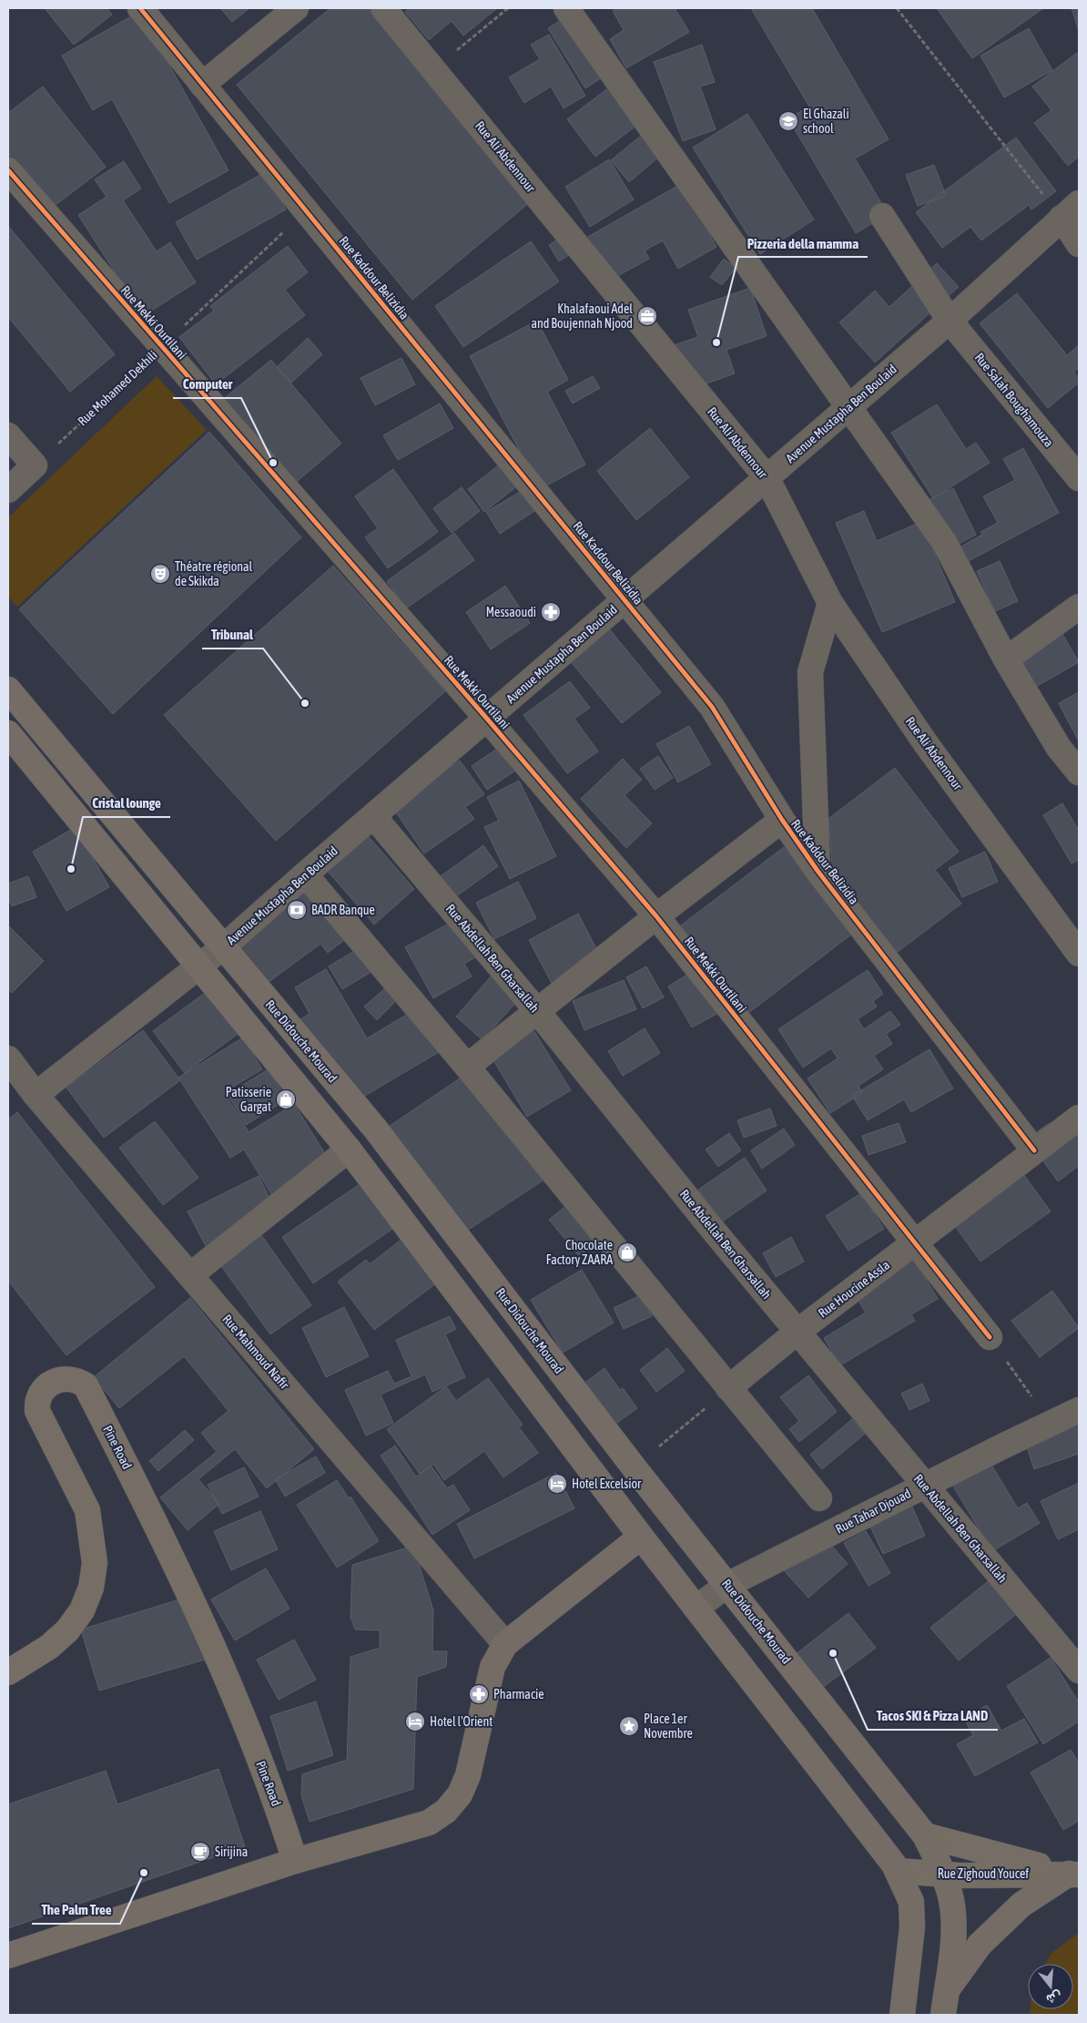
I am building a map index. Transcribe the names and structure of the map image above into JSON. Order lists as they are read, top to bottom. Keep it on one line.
{"streets":{"main road":["Rue Didouche Mourad"],"street":["Rue Ali Abdennour","Rue Kaddour Belizidia","Rue Mekki Ourtilani","Rue Salah Boughamouza","Avenue Mustapha Ben Boulaid","Rue Abdellah Ben Gharsallah","Rue Houcine Assla","Rue Mahmoud Nafir","Pine Road","Rue Tahar Djouad","Rue Zighoud Youcef"],"cycle path":["Rue Mohamed Dekhili"]},"crossings":[["Rue Ali Abdennour","Avenue Mustapha Ben Boulaid"],["Rue Kaddour Belizidia","Rue Mohamed Dekhili"],["Rue Kaddour Belizidia","Avenue Mustapha Ben Boulaid"],["Rue Kaddour Belizidia","Rue Houcine Assla"],["Rue Mekki Ourtilani","Rue Mohamed Dekhili"],["Rue Mekki Ourtilani","Avenue Mustapha Ben Boulaid"],["Rue Mekki Ourtilani","Rue Houcine Assla"],["Rue Salah Boughamouza","Avenue Mustapha Ben Boulaid"],["Avenue Mustapha Ben Boulaid","Rue Abdellah Ben Gharsallah"],["Avenue Mustapha Ben Boulaid","Rue Didouche Mourad"],["Avenue Mustapha Ben Boulaid","Rue Mahmoud Nafir"],["Rue Abdellah Ben Gharsallah","Rue Houcine Assla"],["Rue Abdellah Ben Gharsallah","Rue Tahar Djouad"],["Rue Didouche Mourad","Rue Tahar Djouad"],["Rue Didouche Mourad","Rue Zighoud Youcef"]],"places":{"school or university":["El Ghazali school"],"office":["Khalafaoui Adel and Boujennah Njood"],"other":["Pizzeria della mamma","Computer","Tribunal","Cristal lounge","Tacos SKI & Pizza LAND","The Palm Tree"],"theatre":["Théatre régional de Skikda"],"pharmacy":["Messaoudi","Pharmacie"],"bank":["BADR Banque"],"shop":["Patisserie Gargat","Chocolate Factory ZAARA"],"hotel":["Hotel Excelsior","Hotel l'Orient"],"place":["Place 1er Novembre"],"cafe":["Sirijina"]},"north":"bottom"}
